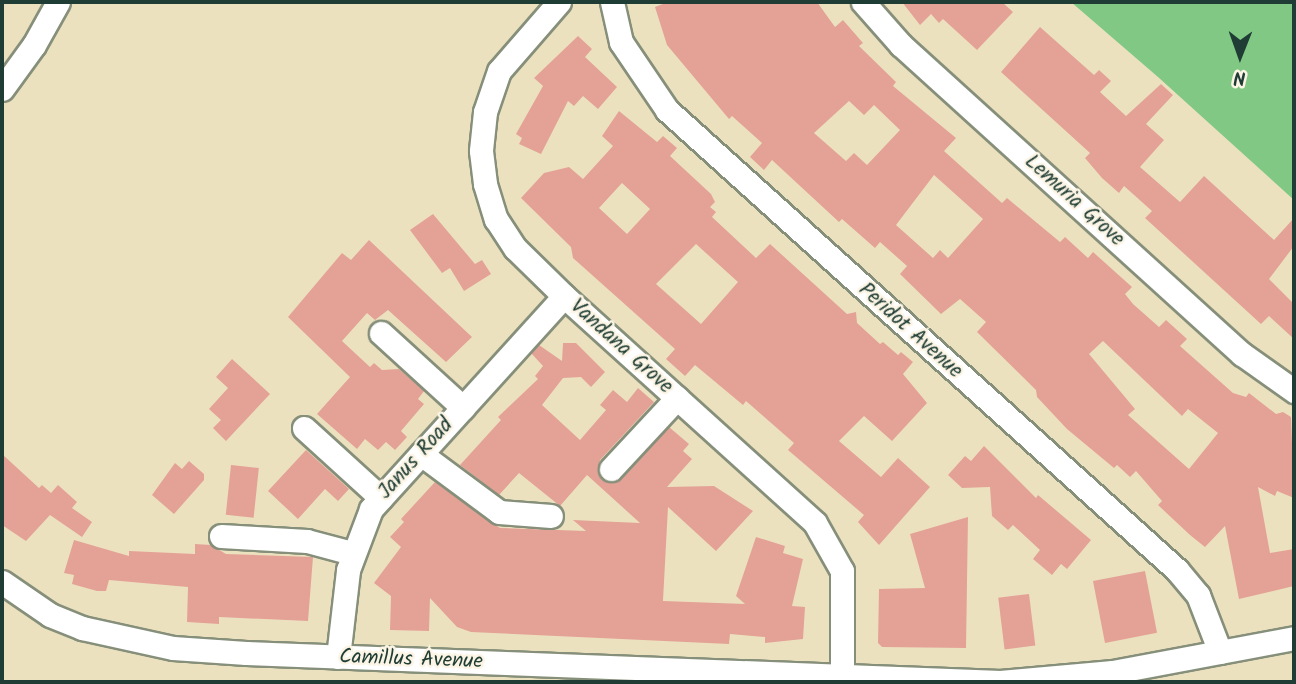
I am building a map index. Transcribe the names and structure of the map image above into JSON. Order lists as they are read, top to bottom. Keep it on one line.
{"streets":{"street":["Lemuria Grove","Peridot Avenue","Vandana Grove","Janus Road","Camillus Avenue"]},"crossings":[["Peridot Avenue","Camillus Avenue"],["Vandana Grove","Janus Road"],["Vandana Grove","Camillus Avenue"],["Janus Road","Camillus Avenue"]],"north":"bottom"}
